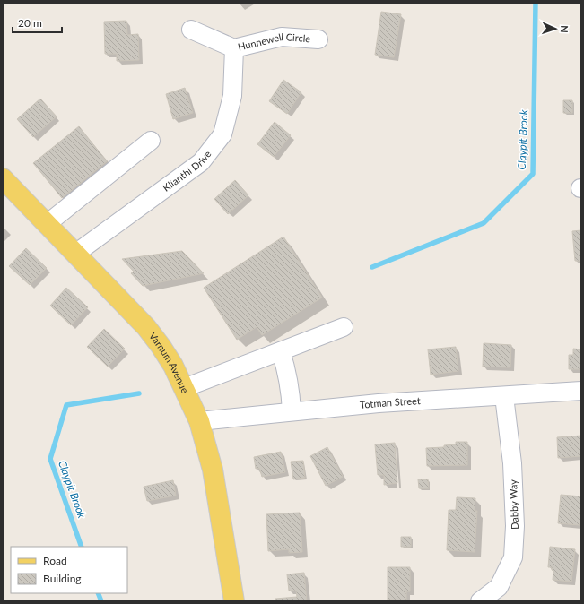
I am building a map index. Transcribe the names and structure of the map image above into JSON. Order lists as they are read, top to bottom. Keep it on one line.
{"streets":{"main road":["Varnum Avenue"],"street":["Hunnewell Circle","Klianthi Drive","Totman Street","Dabby Way"]},"crossings":[["Hunnewell Circle","Klianthi Drive"],["Klianthi Drive","Varnum Avenue"],["Varnum Avenue","Totman Street"],["Totman Street","Dabby Way"]],"water":["Claypit Brook"],"legend":["Road","Building"],"scale_bar":"20 m","north":"right"}
